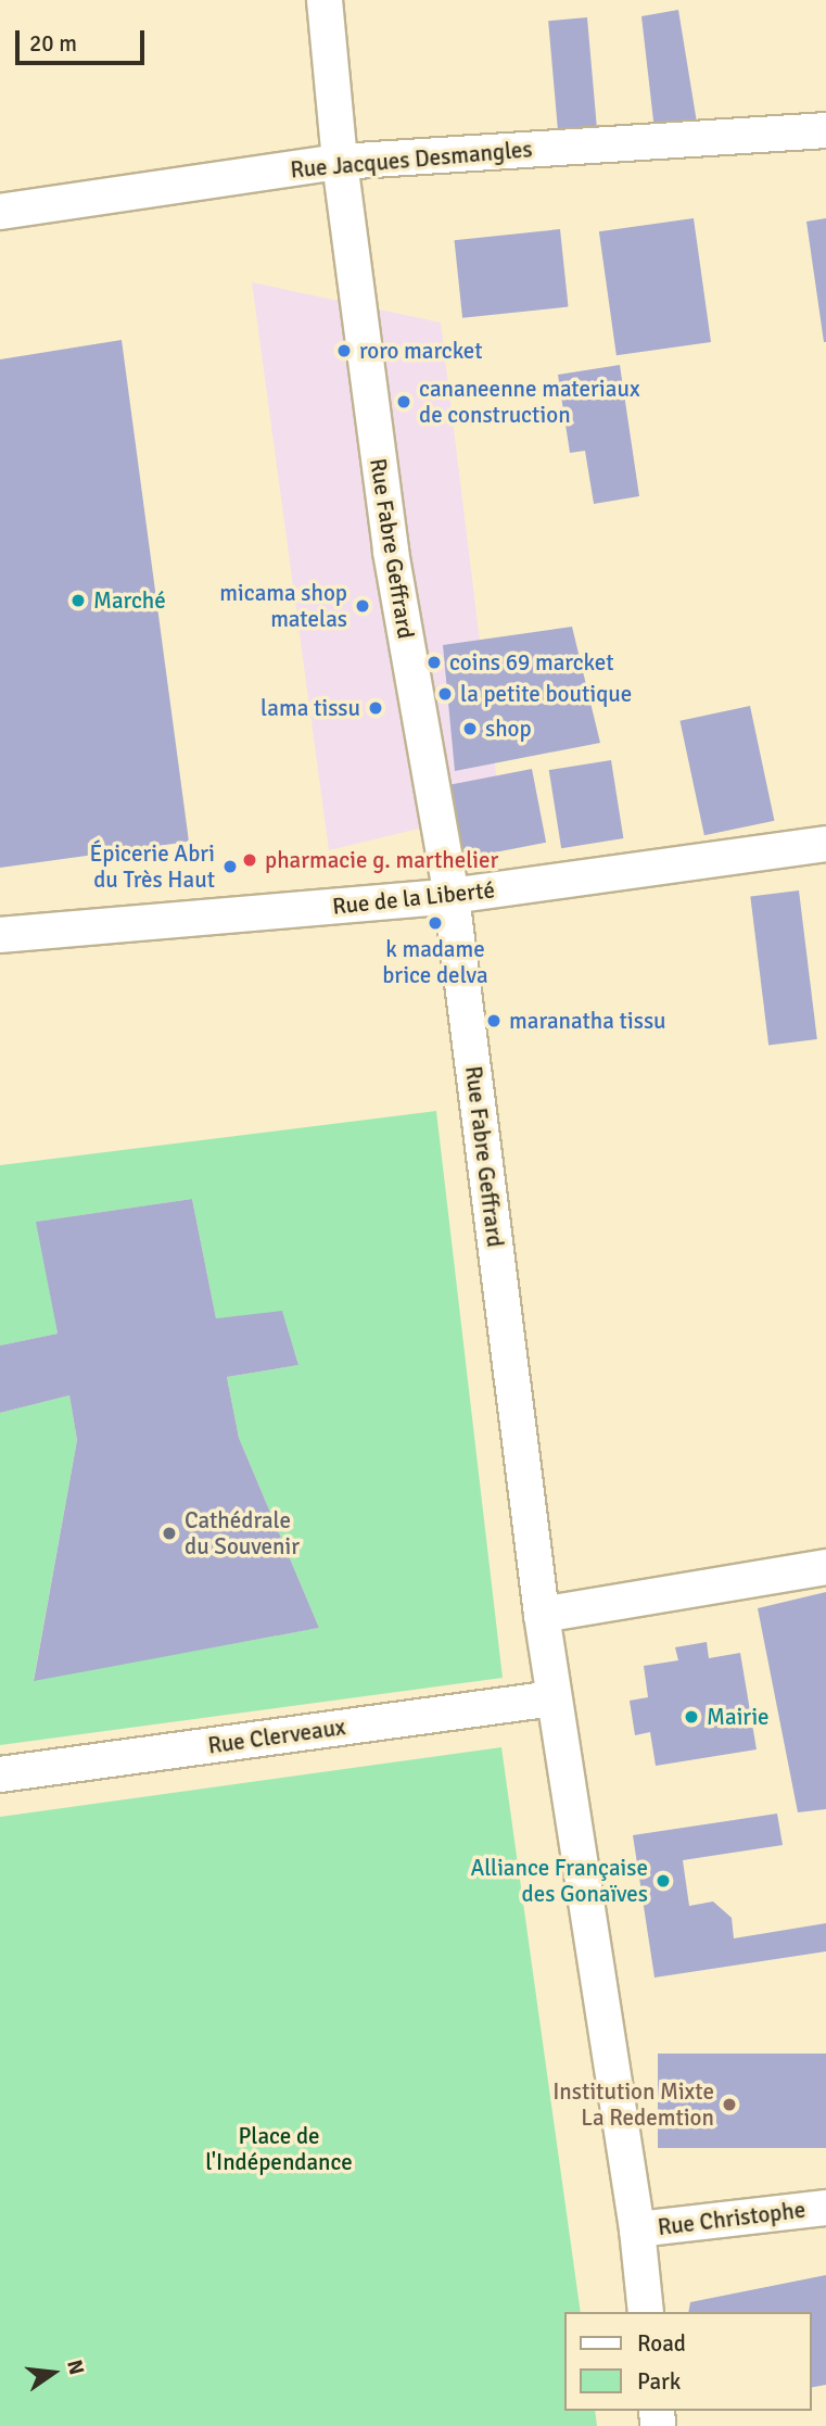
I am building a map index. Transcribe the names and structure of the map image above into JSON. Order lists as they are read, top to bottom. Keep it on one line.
{"streets":{"street":["Rue Jacques Desmangles","Rue Fabre Geffrard","Rue de la Liberté","Rue Clerveaux","Rue Christophe"]},"crossings":[["Rue Jacques Desmangles","Rue Fabre Geffrard"],["Rue Fabre Geffrard","Rue de la Liberté"],["Rue Fabre Geffrard","Rue Clerveaux"],["Rue Fabre Geffrard","Rue Christophe"]],"parks":["Place de l'Indépendance"],"places":["roro marcket","cananeenne materiaux de construction","Marché","micama shop matelas","coins 69 marcket","la petite boutique","lama tissu","shop","pharmacie g. marthelier","Épicerie Abri du Très Haut","k madame brice delva","maranatha tissu","Cathédrale du Souvenir","Mairie","Alliance Française des Gonaïves","Institution Mixte La Redemtion"],"legend":["Road","Park"],"scale_bar":"20 m","north":"right"}
